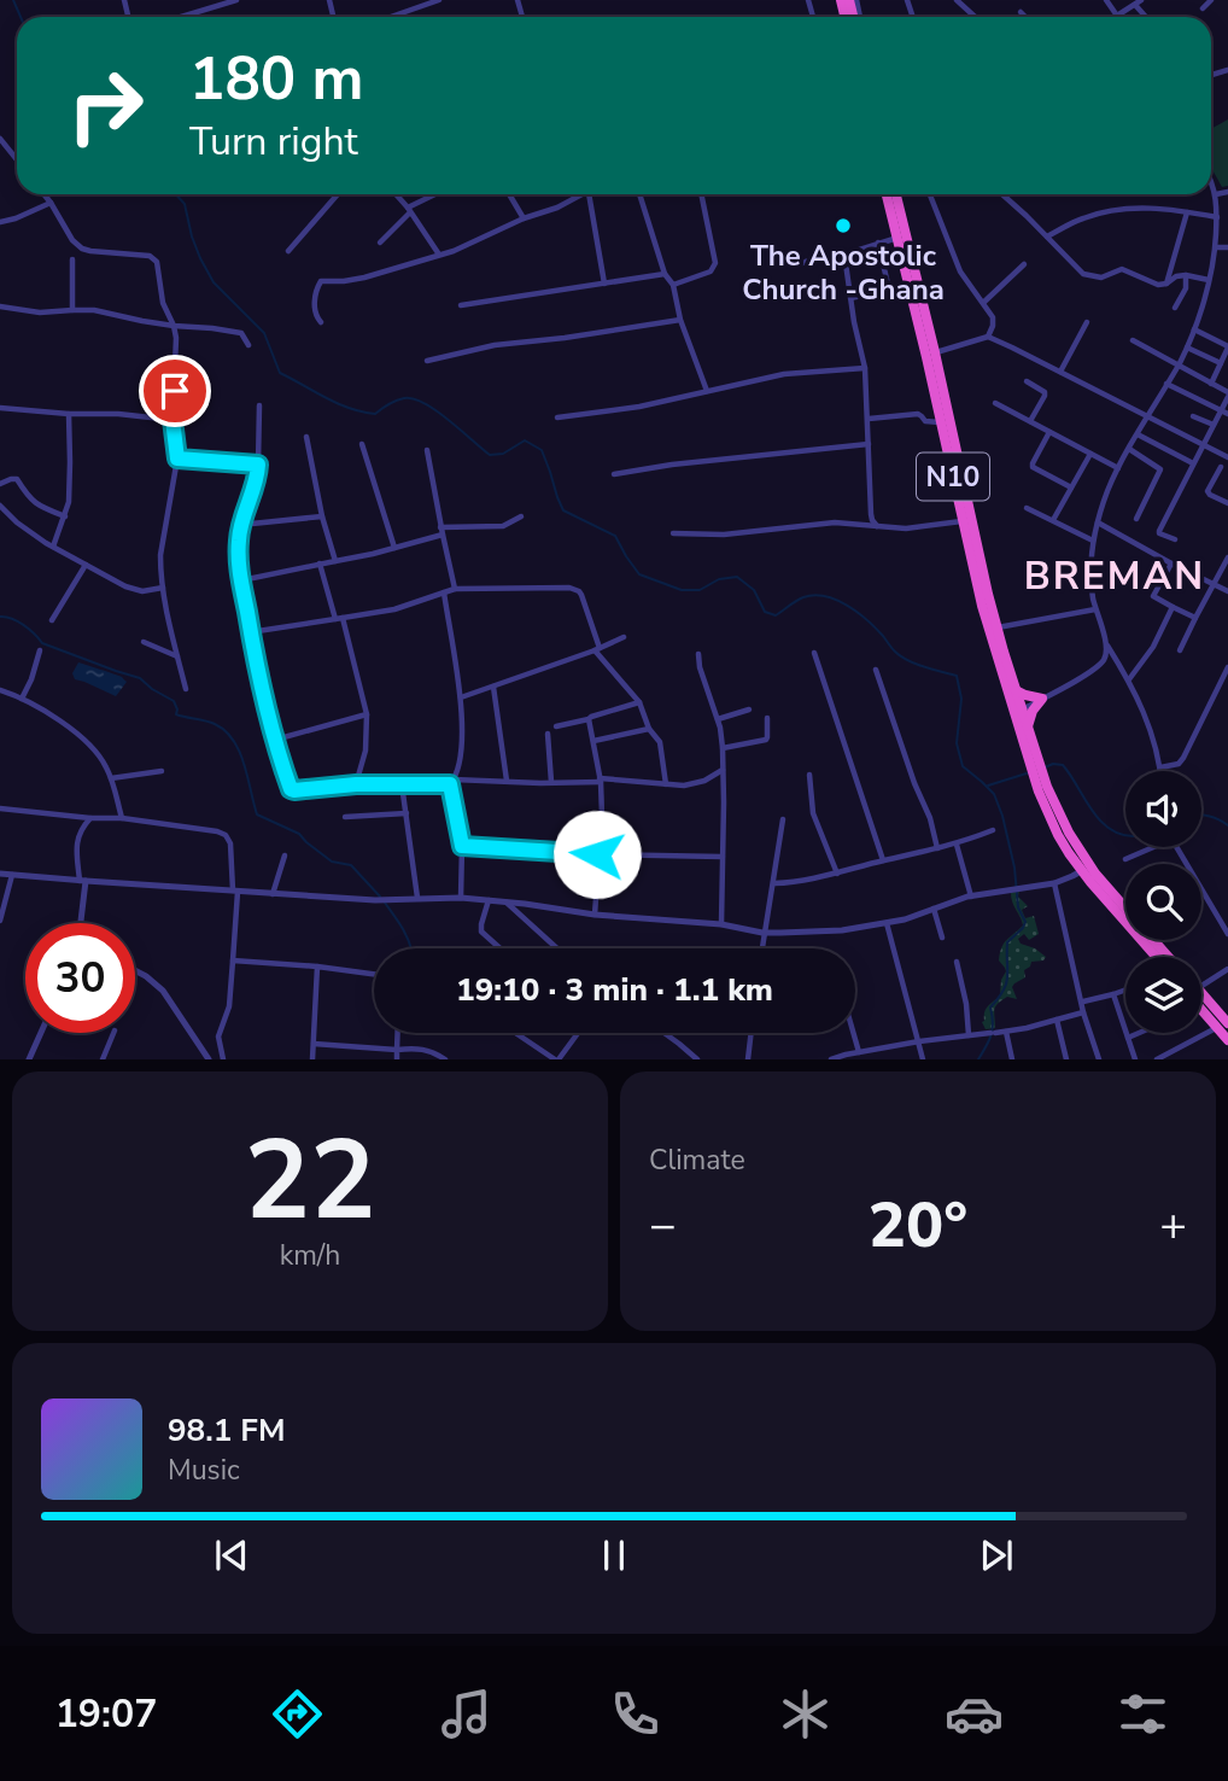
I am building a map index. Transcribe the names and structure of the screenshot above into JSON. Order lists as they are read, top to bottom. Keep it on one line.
{"streets":{"highway":["N10"]},"districts":["BREMAN"],"places":["The Apostolic Church -Ghana"],"page":{"turn":["180 m","Turn right"],"limit":"30","trip":"19:10 · 3 min · 1.1 km","tile":[["22","km/h"],"Climate"],"heat":["−","20°","+"],"song":["98.1 FM","Music"],"tabs":"19:07"}}
